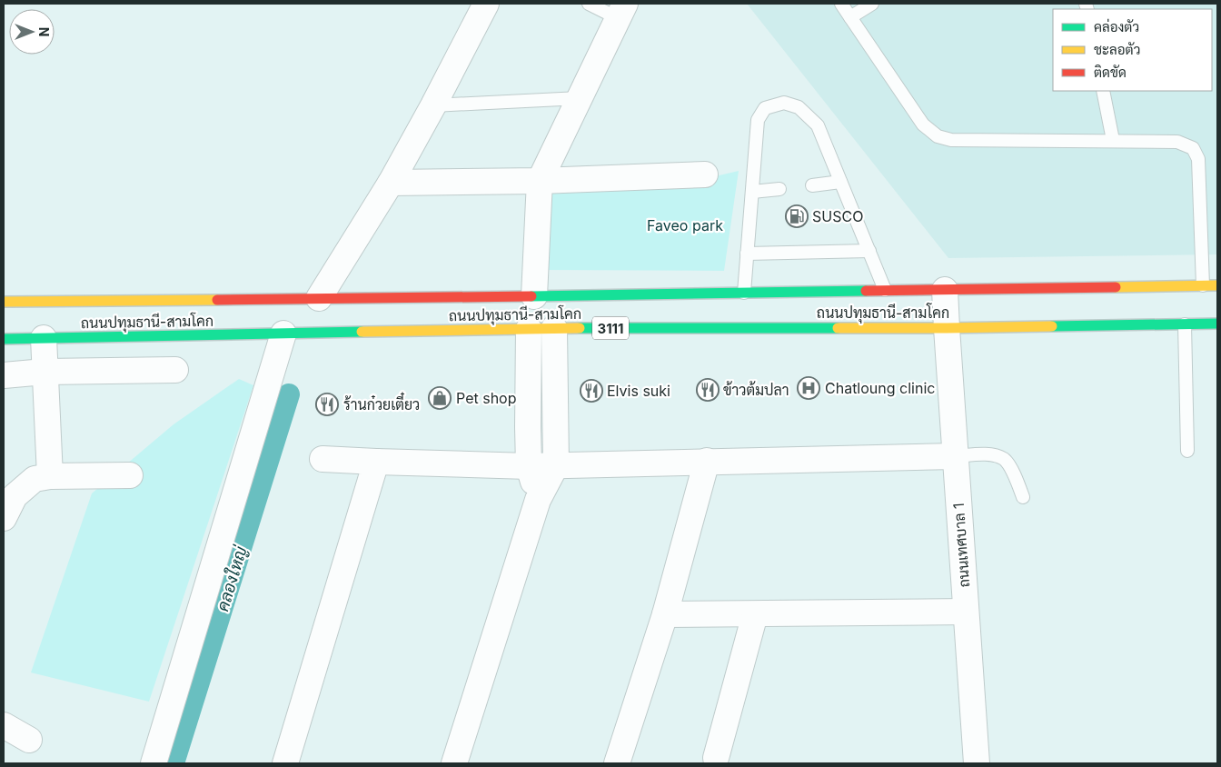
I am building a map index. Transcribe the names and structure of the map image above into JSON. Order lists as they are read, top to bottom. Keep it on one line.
{"streets":{"main road":["ถนนปทุมธานี-สามโคก","3111"],"street":["ถนนเทศบาล 1"]},"crossings":[["ถนนปทุมธานี-สามโคก","ถนนเทศบาล 1"]],"water":["คลองใหญ่"],"parks":["Faveo park"],"places":{"fuel station":["SUSCO"],"hospital":["Chatloung clinic"],"restaurant":["ข้าวต้มปลา","Elvis suki","ร้านก๋วยเตี๋ยว"],"shop":["Pet shop"]},"legend":["คล่องตัว","ชะลอตัว","ติดขัด"],"north":"right"}
